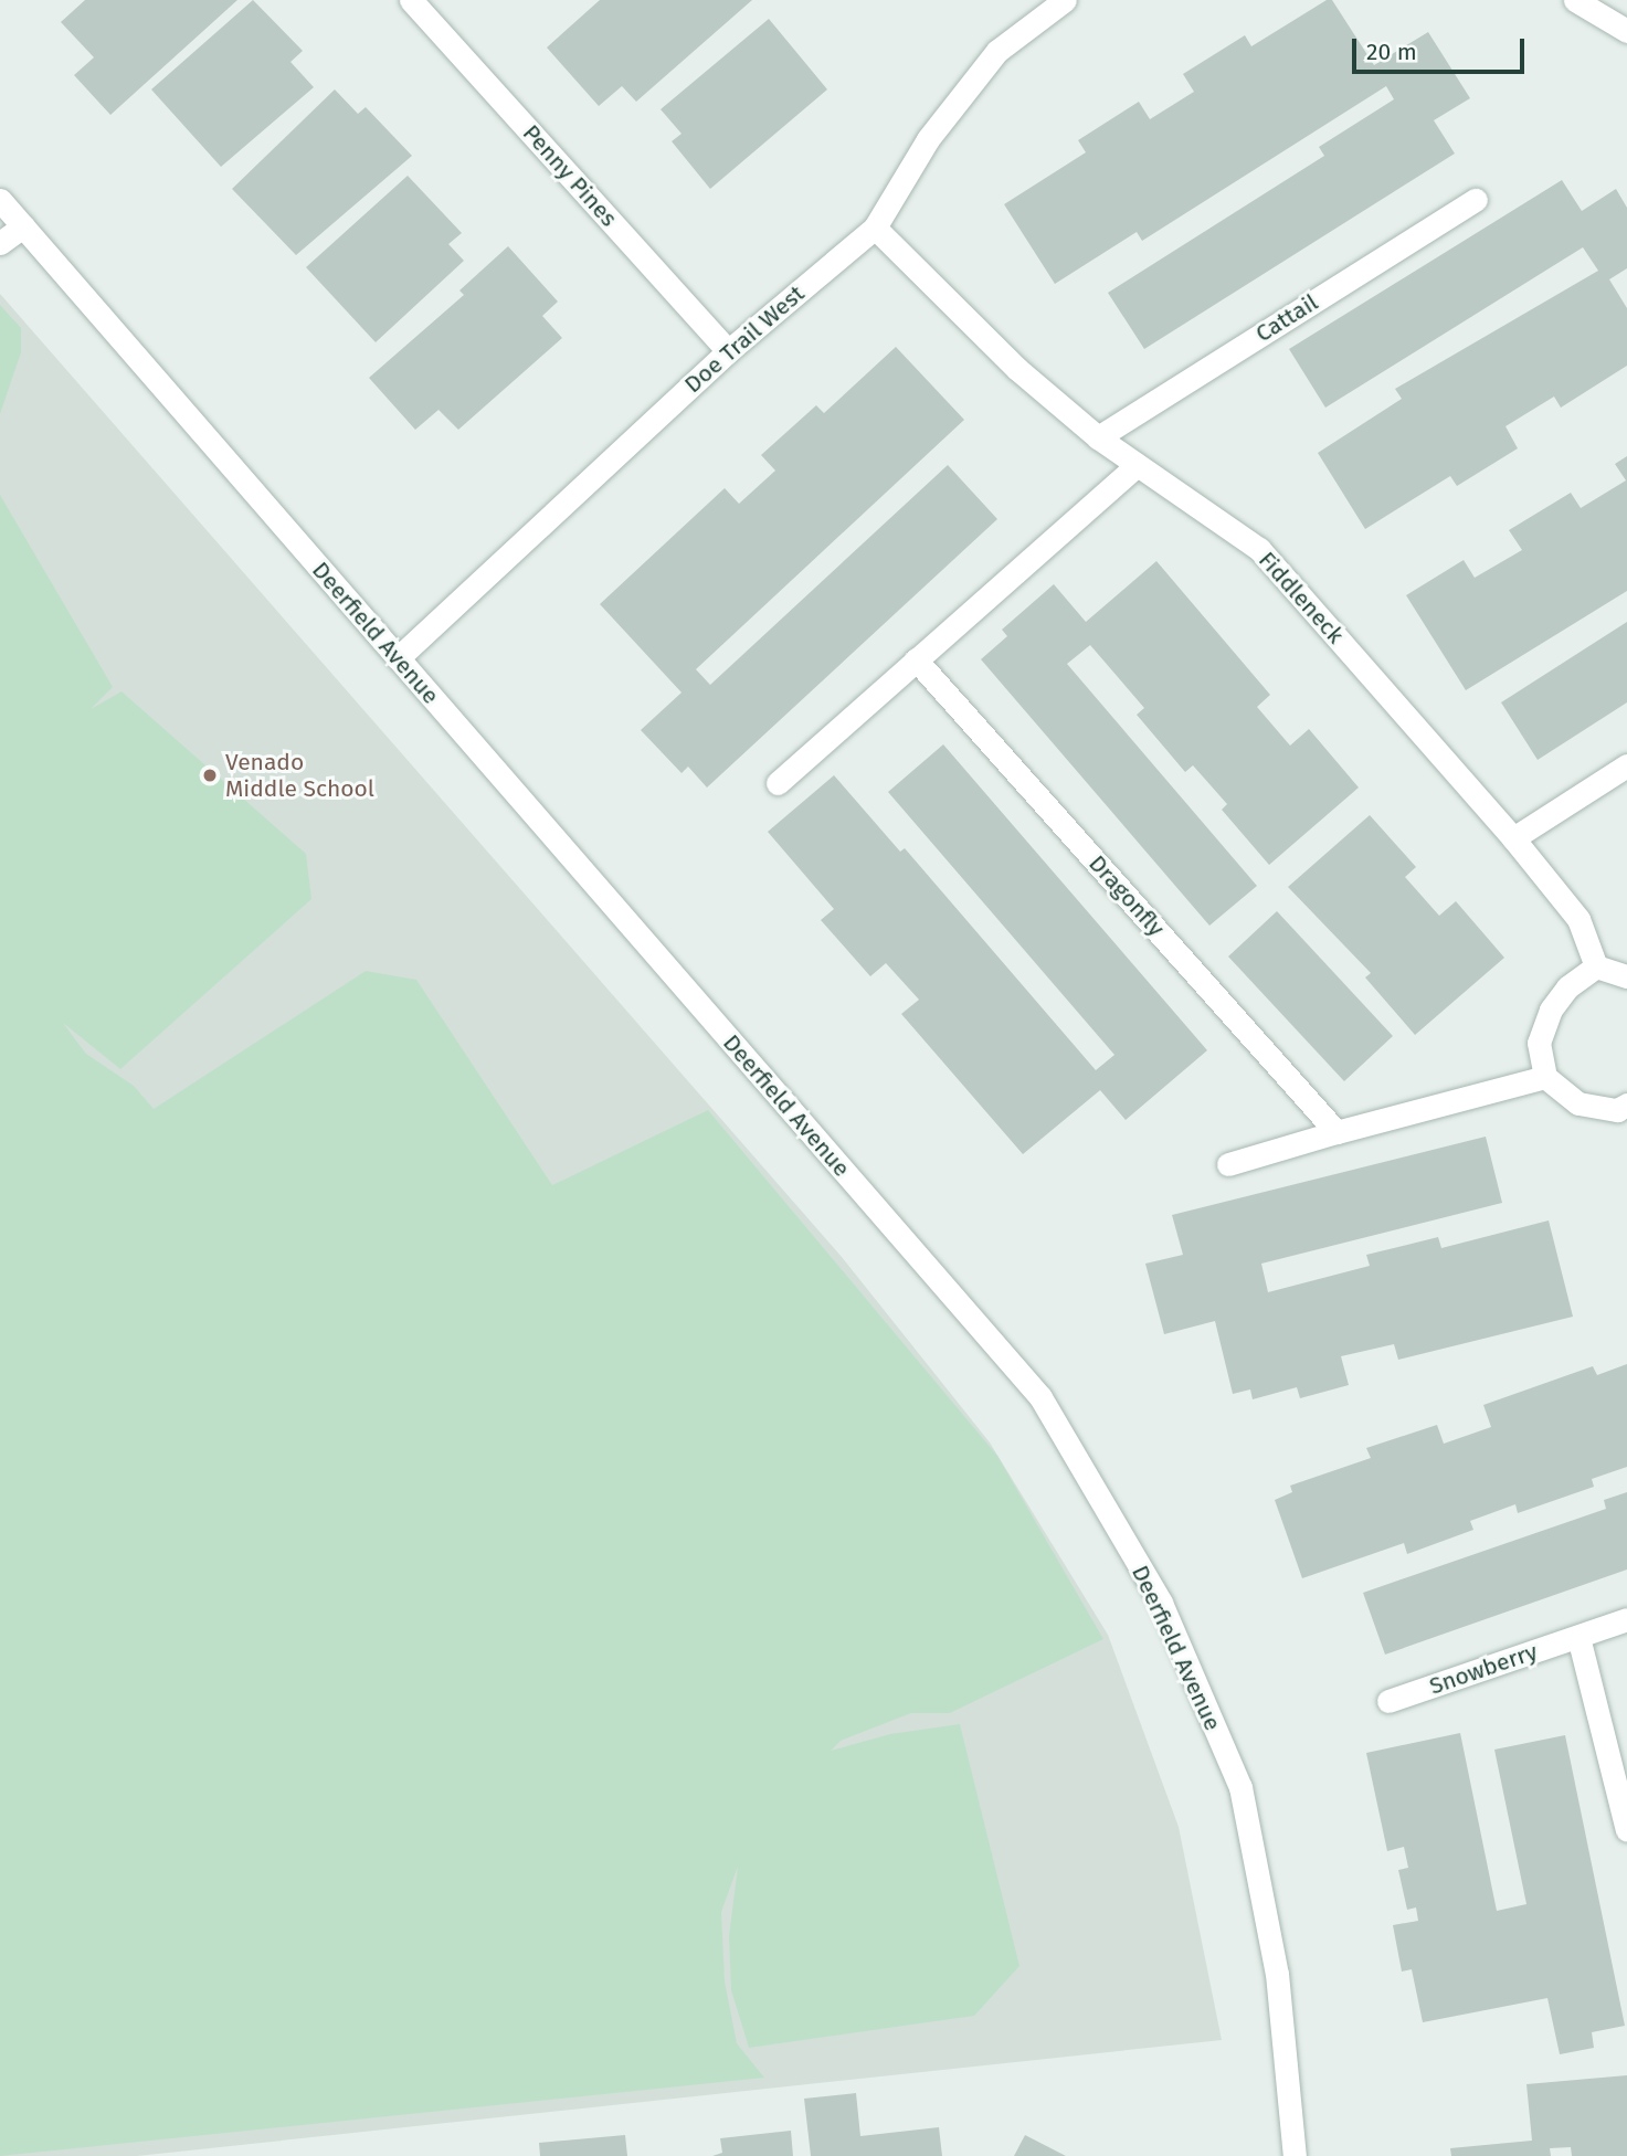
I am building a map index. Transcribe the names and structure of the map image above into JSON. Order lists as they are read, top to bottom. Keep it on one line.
{"streets":{"street":["Penny Pines","Cattail","Doe Trail West","Fiddleneck","Deerfield Avenue","Dragonfly","Snowberry"]},"crossings":[["Penny Pines","Doe Trail West"],["Cattail","Fiddleneck"],["Doe Trail West","Fiddleneck"],["Doe Trail West","Deerfield Avenue"]],"places":["Venado Middle School"],"scale_bar":"20 m"}
